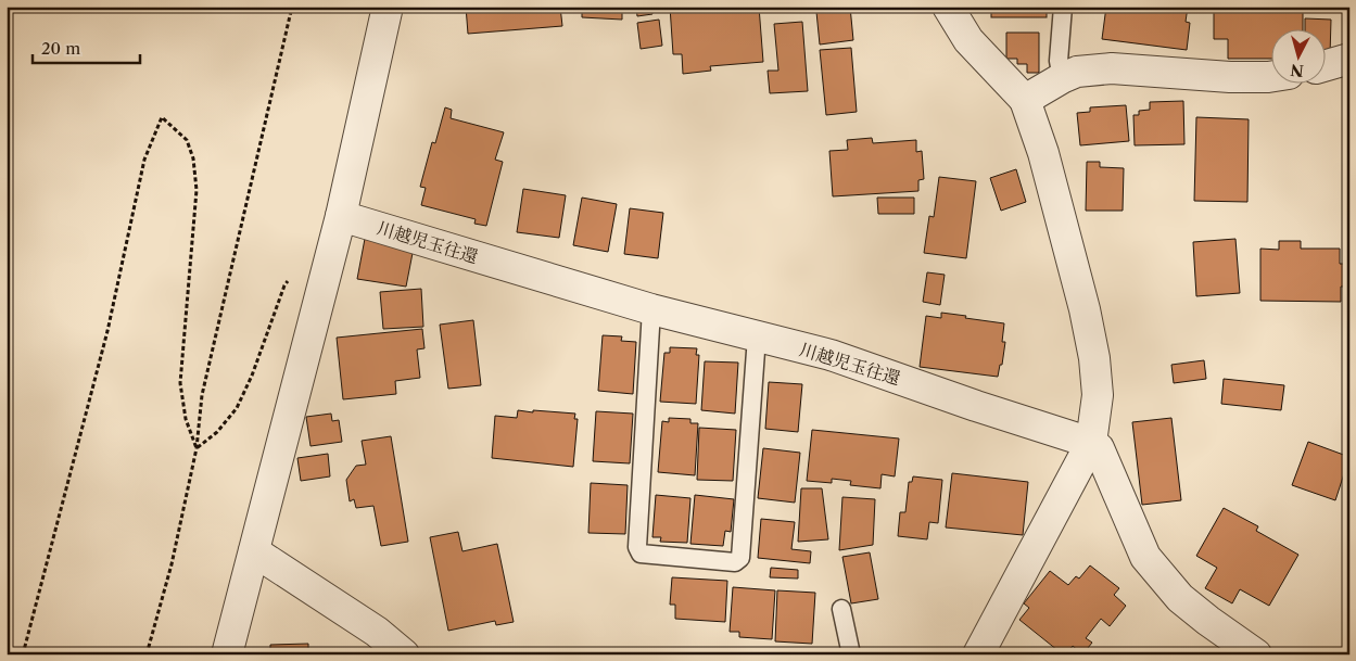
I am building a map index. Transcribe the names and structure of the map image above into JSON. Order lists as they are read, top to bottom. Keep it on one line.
{"streets":{"street":["川越児玉往還"]},"scale_bar":"20 m","north":"bottom"}
